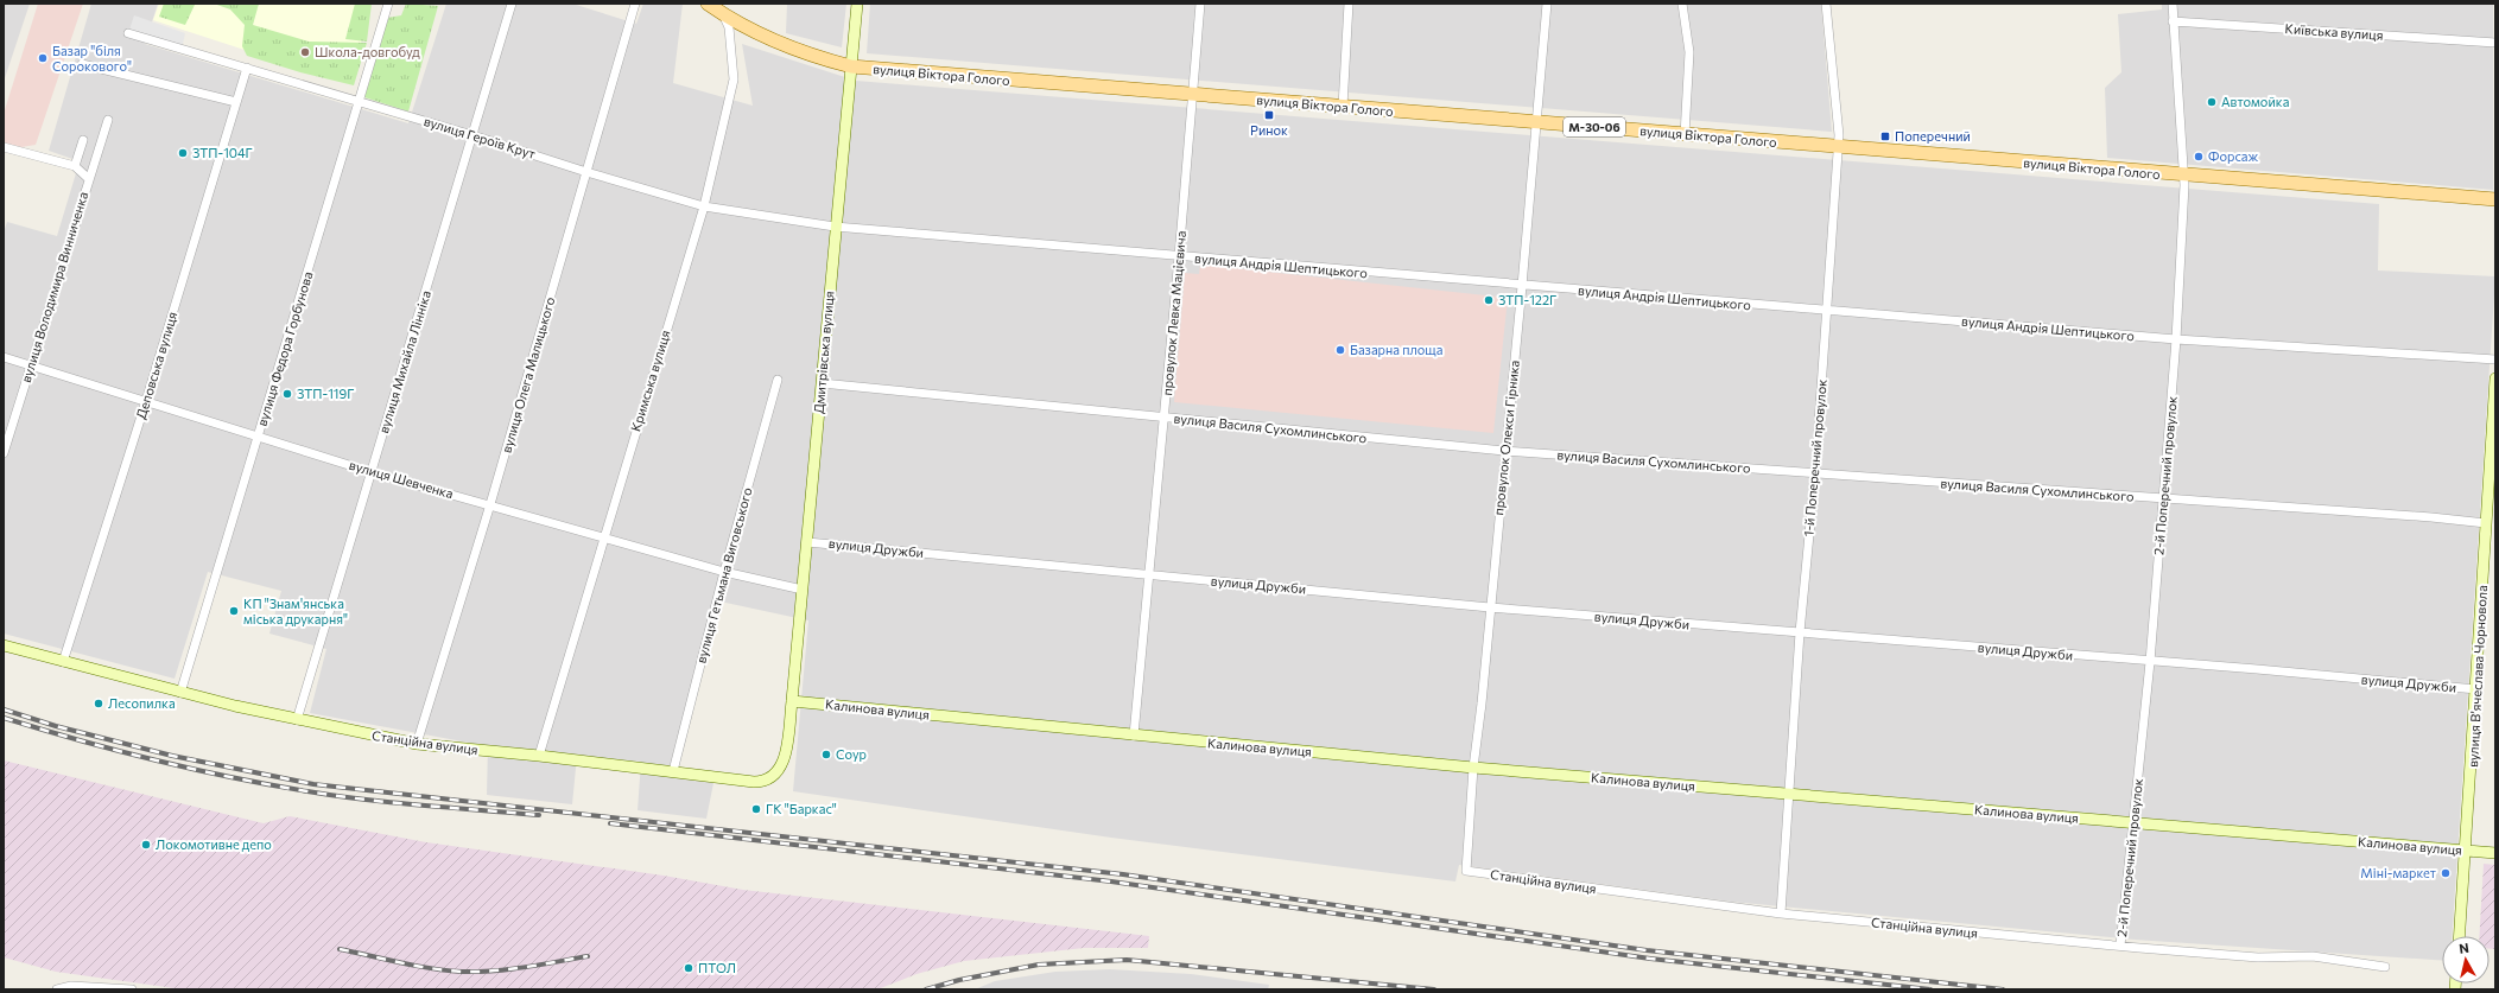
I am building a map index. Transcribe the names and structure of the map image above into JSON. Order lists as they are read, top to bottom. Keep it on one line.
{"streets":{"main road":["вулиця Віктора Голого","М-30-06"],"street":["Київська вулиця","вулиця Героїв Крут","вулиця Андрія Шептицького","вулиця Володимира Винниченка","провулок Левка Мацієвича","вулиця Федора Горбунова","Дмитрівська вулиця","вулиця Михайла Лінніка","Деповська вулиця","вулиця Олега Малицького","Кримська вулиця","вулиця Василя Сухомлинського","провулок Олекси Гірника","1-й Поперечний провулок","2-й Поперечний провулок","вулиця Шевченка","вулиця Дружби","вулиця Гетьмана Виговського","вулиця Вʼячеслава Чорновола","Калинова вулиця","Станційна вулиця"]},"crossings":[["Київська вулиця","2-й Поперечний провулок"],["вулиця Віктора Голого","провулок Левка Мацієвича"],["вулиця Віктора Голого","Дмитрівська вулиця"],["вулиця Віктора Голого","Кримська вулиця"],["вулиця Віктора Голого","провулок Олекси Гірника"],["вулиця Віктора Голого","1-й Поперечний провулок"],["вулиця Віктора Голого","2-й Поперечний провулок"],["вулиця Героїв Крут","вулиця Андрія Шептицького"],["вулиця Героїв Крут","вулиця Федора Горбунова"],["вулиця Героїв Крут","Дмитрівська вулиця"],["вулиця Героїв Крут","вулиця Михайла Лінніка"],["вулиця Героїв Крут","Деповська вулиця"],["вулиця Героїв Крут","вулиця Олега Малицького"],["вулиця Героїв Крут","Кримська вулиця"],["вулиця Андрія Шептицького","провулок Левка Мацієвича"],["вулиця Андрія Шептицького","Дмитрівська вулиця"],["вулиця Андрія Шептицького","провулок Олекси Гірника"],["вулиця Андрія Шептицького","1-й Поперечний провулок"],["вулиця Андрія Шептицького","2-й Поперечний провулок"],["вулиця Володимира Винниченка","вулиця Шевченка"],["провулок Левка Мацієвича","вулиця Василя Сухомлинського"],["провулок Левка Мацієвича","вулиця Дружби"],["провулок Левка Мацієвича","Калинова вулиця"],["вулиця Федора Горбунова","вулиця Шевченка"],["вулиця Федора Горбунова","Станційна вулиця"],["Дмитрівська вулиця","вулиця Василя Сухомлинського"],["Дмитрівська вулиця","вулиця Шевченка"],["Дмитрівська вулиця","вулиця Дружби"],["Дмитрівська вулиця","Калинова вулиця"],["Дмитрівська вулиця","Станційна вулиця"],["вулиця Михайла Лінніка","вулиця Шевченка"],["вулиця Михайла Лінніка","Станційна вулиця"],["Деповська вулиця","вулиця Шевченка"],["Деповська вулиця","Станційна вулиця"],["вулиця Олега Малицького","вулиця Шевченка"],["вулиця Олега Малицького","Станційна вулиця"],["Кримська вулиця","вулиця Шевченка"],["Кримська вулиця","Станційна вулиця"],["вулиця Василя Сухомлинського","провулок Олекси Гірника"],["вулиця Василя Сухомлинського","1-й Поперечний провулок"],["вулиця Василя Сухомлинського","2-й Поперечний провулок"],["вулиця Василя Сухомлинського","вулиця Вʼячеслава Чорновола"],["провулок Олекси Гірника","вулиця Дружби"],["провулок Олекси Гірника","Калинова вулиця"],["провулок Олекси Гірника","Станційна вулиця"],["1-й Поперечний провулок","вулиця Дружби"],["1-й Поперечний провулок","Калинова вулиця"],["1-й Поперечний провулок","Станційна вулиця"],["2-й Поперечний провулок","вулиця Дружби"],["2-й Поперечний провулок","Калинова вулиця"],["2-й Поперечний провулок","Станційна вулиця"],["вулиця Шевченка","вулиця Гетьмана Виговського"],["вулиця Дружби","вулиця Вʼячеслава Чорновола"],["вулиця Гетьмана Виговського","Станційна вулиця"],["вулиця Вʼячеслава Чорновола","Калинова вулиця"],["Калинова вулиця","Станційна вулиця"]],"places":{"other":["Школа-довгобуд","Базар \"біля Сорокового\"","Автомойка","ЗТП-104Г","Форсаж","ЗТП-122Г","Базарна площа","ЗТП-119Г","КП \"Знам'янська міська друкарня\"","Лесопилка","Соур","ГК \"Баркас\"","Локомотивне депо","Міні-маркет","ПТОЛ"],"transit":["Ринок","Поперечний"]},"north":"top"}
